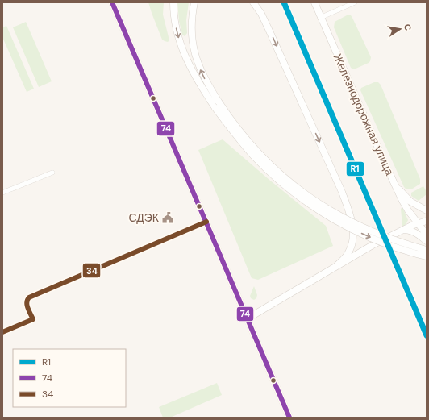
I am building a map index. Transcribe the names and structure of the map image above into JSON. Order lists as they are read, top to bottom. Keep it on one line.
{"streets":{"main road":["Железнодорожная улица"]},"places":{"public building":["СДЭК"]},"lines":["transit line R1","transit line 74","transit line 34"],"legend":["R1","74","34"],"north":"right"}
